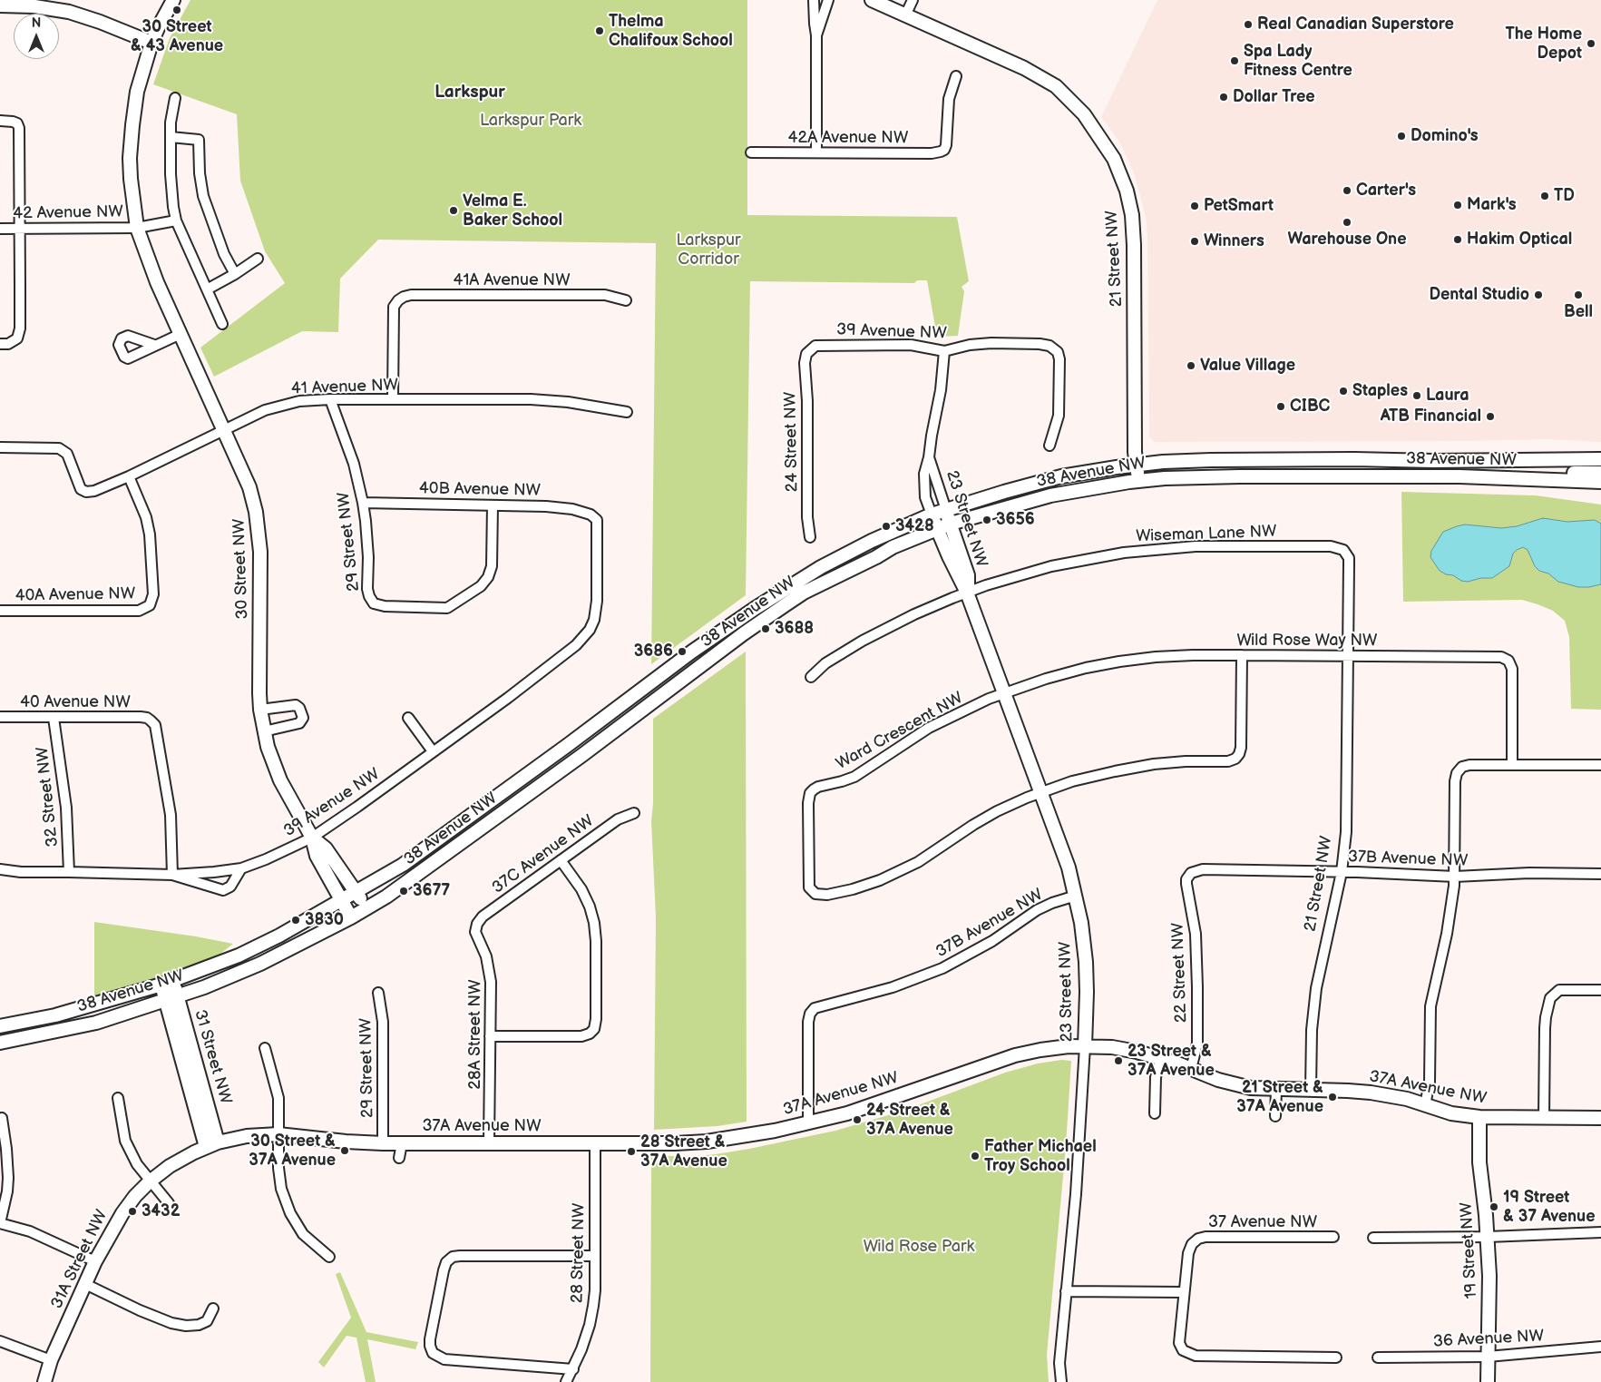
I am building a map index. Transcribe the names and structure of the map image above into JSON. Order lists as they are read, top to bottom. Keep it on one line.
{"streets":{"street":["42A Avenue NW","42 Avenue NW","21 Street NW","41A Avenue NW","39 Avenue NW","41 Avenue NW","24 Street NW","38 Avenue NW","40B Avenue NW","23 Street NW","Wiseman Lane NW","29 Street NW","30 Street NW","40A Avenue NW","Wild Rose Way NW","40 Avenue NW","Ward Crescent NW","32 Street NW","37C Avenue NW","37B Avenue NW","22 Street NW","28A Street NW","31 Street NW","37A Avenue NW","37 Avenue NW","19 Street NW","28 Street NW","31A Street NW","36 Avenue NW"]},"crossings":[["42 Avenue NW","30 Street NW"],["21 Street NW","38 Avenue NW"],["21 Street NW","Wiseman Lane NW"],["21 Street NW","Wild Rose Way NW"],["21 Street NW","37B Avenue NW"],["21 Street NW","37A Avenue NW"],["41A Avenue NW","41 Avenue NW"],["39 Avenue NW","24 Street NW"],["39 Avenue NW","40B Avenue NW"],["39 Avenue NW","23 Street NW"],["39 Avenue NW","30 Street NW"],["39 Avenue NW","40 Avenue NW"],["39 Avenue NW","32 Street NW"],["41 Avenue NW","29 Street NW"],["41 Avenue NW","30 Street NW"],["41 Avenue NW","40A Avenue NW"],["38 Avenue NW","23 Street NW"],["38 Avenue NW","30 Street NW"],["38 Avenue NW","31 Street NW"],["40B Avenue NW","29 Street NW"],["23 Street NW","Wiseman Lane NW"],["23 Street NW","Wild Rose Way NW"],["23 Street NW","Ward Crescent NW"],["23 Street NW","37B Avenue NW"],["23 Street NW","37A Avenue NW"],["Wiseman Lane NW","Wild Rose Way NW"],["29 Street NW","37A Avenue NW"],["Wild Rose Way NW","Ward Crescent NW"],["40 Avenue NW","32 Street NW"],["37C Avenue NW","28A Street NW"],["37B Avenue NW","22 Street NW"],["37B Avenue NW","37A Avenue NW"],["22 Street NW","37A Avenue NW"],["28A Street NW","37A Avenue NW"],["31 Street NW","37A Avenue NW"],["37A Avenue NW","19 Street NW"],["37A Avenue NW","28 Street NW"],["37A Avenue NW","31A Street NW"],["19 Street NW","36 Avenue NW"]],"districts":["Larkspur"],"parks":["Larkspur Park","Larkspur Corridor","Wild Rose Park"],"places":["30 Street & 43 Avenue","Real Canadian Superstore","Thelma Chalifoux School","The Home Depot","Spa Lady Fitness Centre","Dollar Tree","Domino's","Carter's","TD","Mark's","PetSmart","Velma E. Baker School","Warehouse One","Hakim Optical","Winners","Dental Studio","Bell","Value Village","Staples","Laura","CIBC","ATB Financial","3656","3428","3688","3686","3677","3830","23 Street & 37A Avenue","21 Street & 37A Avenue","24 Street & 37A Avenue","30 Street & 37A Avenue","28 Street & 37A Avenue","Father Michael Troy School","19 Street & 37 Avenue","3432"],"north":"top"}
